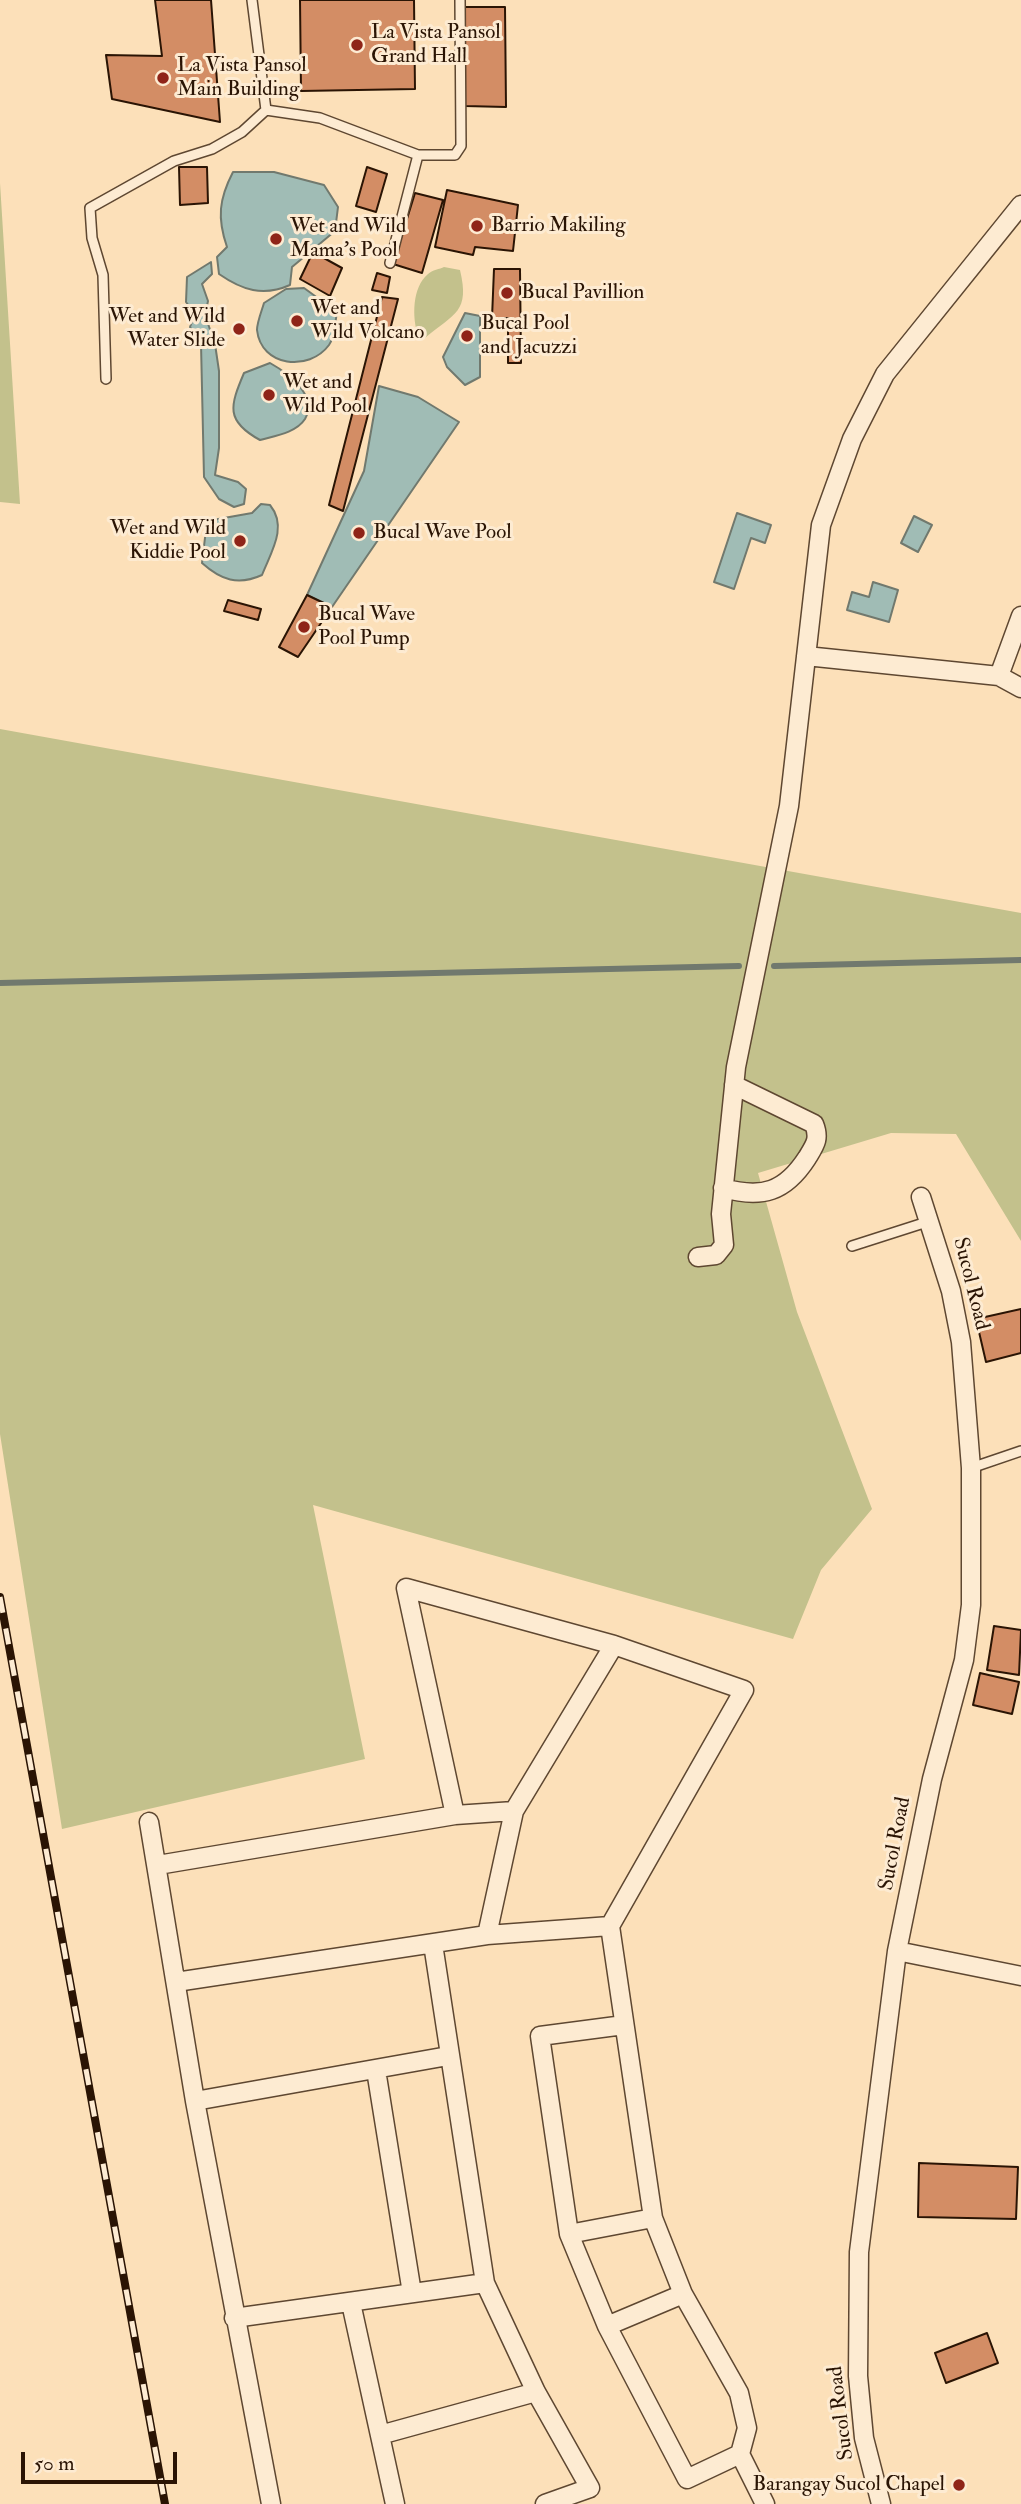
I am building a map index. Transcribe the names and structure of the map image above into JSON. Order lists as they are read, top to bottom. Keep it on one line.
{"streets":{"street":["Sucol Road"]},"places":["La Vista Pansol Grand Hall","La Vista Pansol Main Building","Barrio Makiling","Wet and Wild Mama's Pool","Bucal Pavillion","Wet and Wild Volcano","Wet and Wild Water Slide","Bucal Pool and Jacuzzi","Wet and Wild Pool","Bucal Wave Pool","Wet and Wild Kiddie Pool","Bucal Wave Pool Pump","Barangay Sucol Chapel"],"scale_bar":"50 m"}
